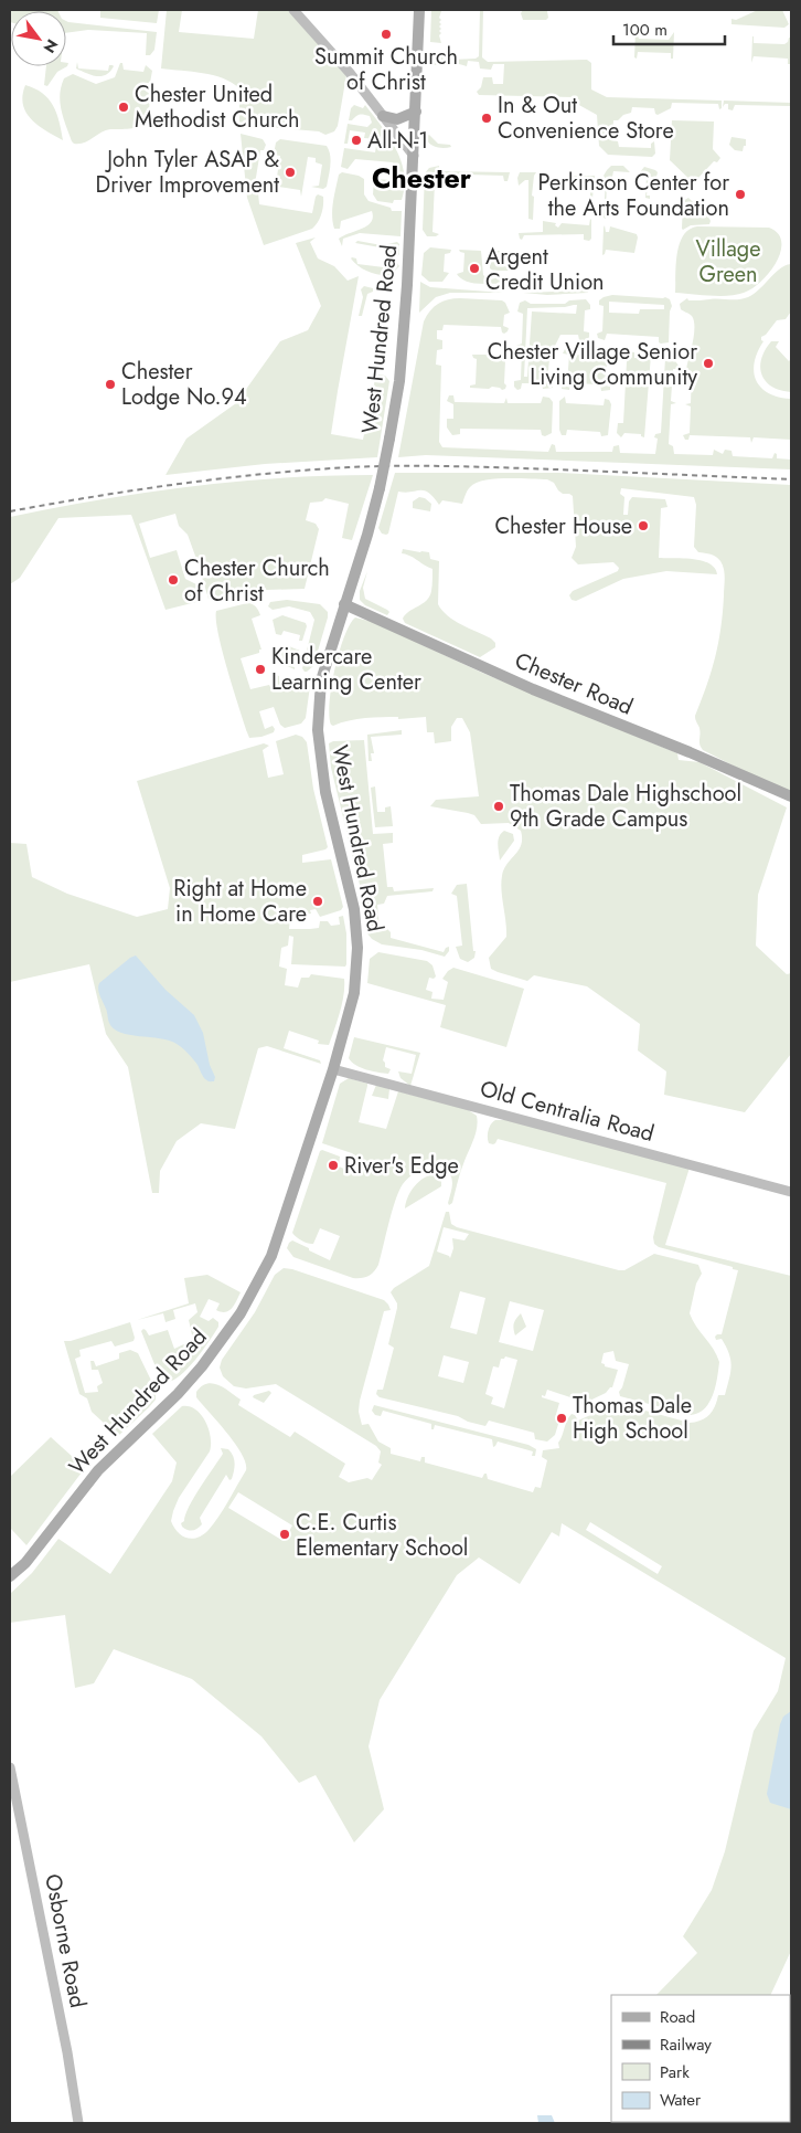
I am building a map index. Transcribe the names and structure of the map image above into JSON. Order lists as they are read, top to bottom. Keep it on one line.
{"streets":{"main road":["West Hundred Road","Chester Road"],"street":["Old Centralia Road","Osborne Road"]},"crossings":[["West Hundred Road","Chester Road"],["West Hundred Road","Old Centralia Road"]],"districts":["Chester"],"parks":["Village Green"],"places":["Summit Church of Christ","Chester United Methodist Church","In & Out Convenience Store","All-N-1","John Tyler ASAP & Driver Improvement","Perkinson Center for the Arts Foundation","Argent Credit Union","Chester Village Senior Living Community","Chester Lodge No.94","Chester House","Chester Church of Christ","Kindercare Learning Center","Thomas Dale Highschool 9th Grade Campus","Right at Home in Home Care","River's Edge","Thomas Dale High School","C.E. Curtis Elementary School"],"legend":["Road","Railway","Park","Water"],"scale_bar":"100 m","north":"bottom right"}
